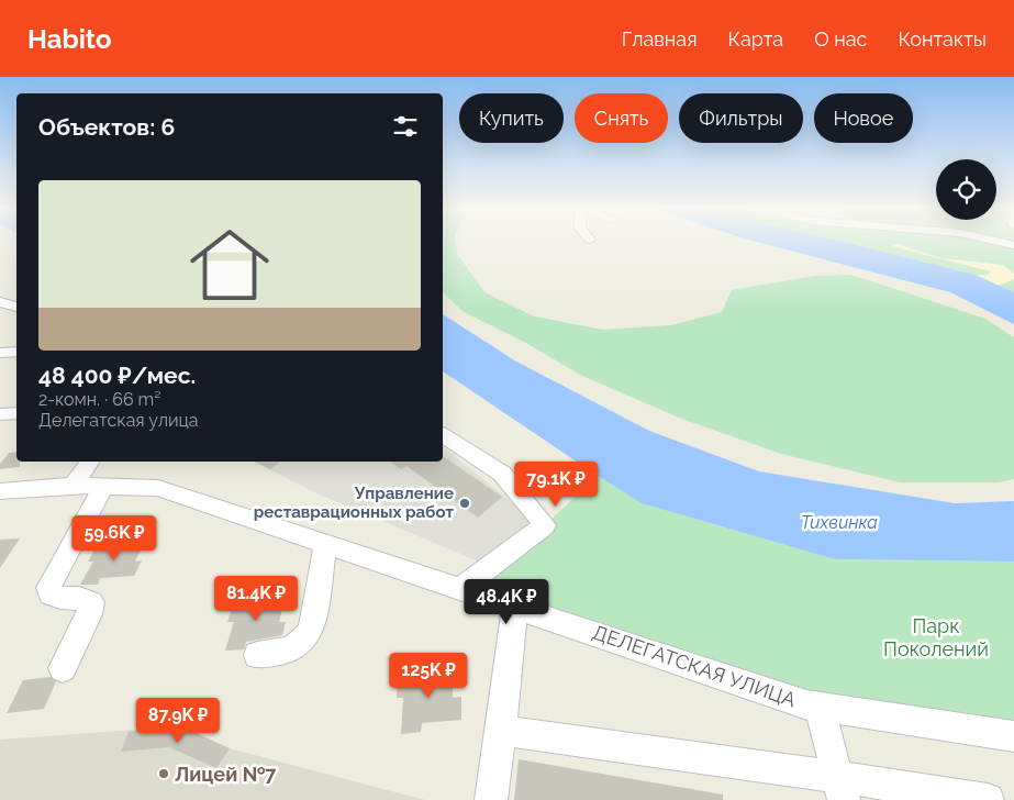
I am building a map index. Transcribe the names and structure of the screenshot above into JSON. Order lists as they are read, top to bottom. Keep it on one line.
{"streets":{"street":["ДЕЛЕГАТСКАЯ УЛИЦА"]},"water":["Тихвинка"],"parks":["Парк Поколений"],"places":["Управление реставрационных работ","Лицей №7"],"page":{"header":"Habito","nav":["Главная","Карта","О нас","Контакты"],"chip":["Купить","Снять","Фильтры","Новое"],"heading":"Объектов: 6","list":[{"name":"48 400 ₽/мес.","note":"2-комн. · 66 m² · Делегатская улица"}],"price":["79.1K ₽","59.6K ₽","81.4K ₽","48.4K ₽","125K ₽","87.9K ₽"]}}
